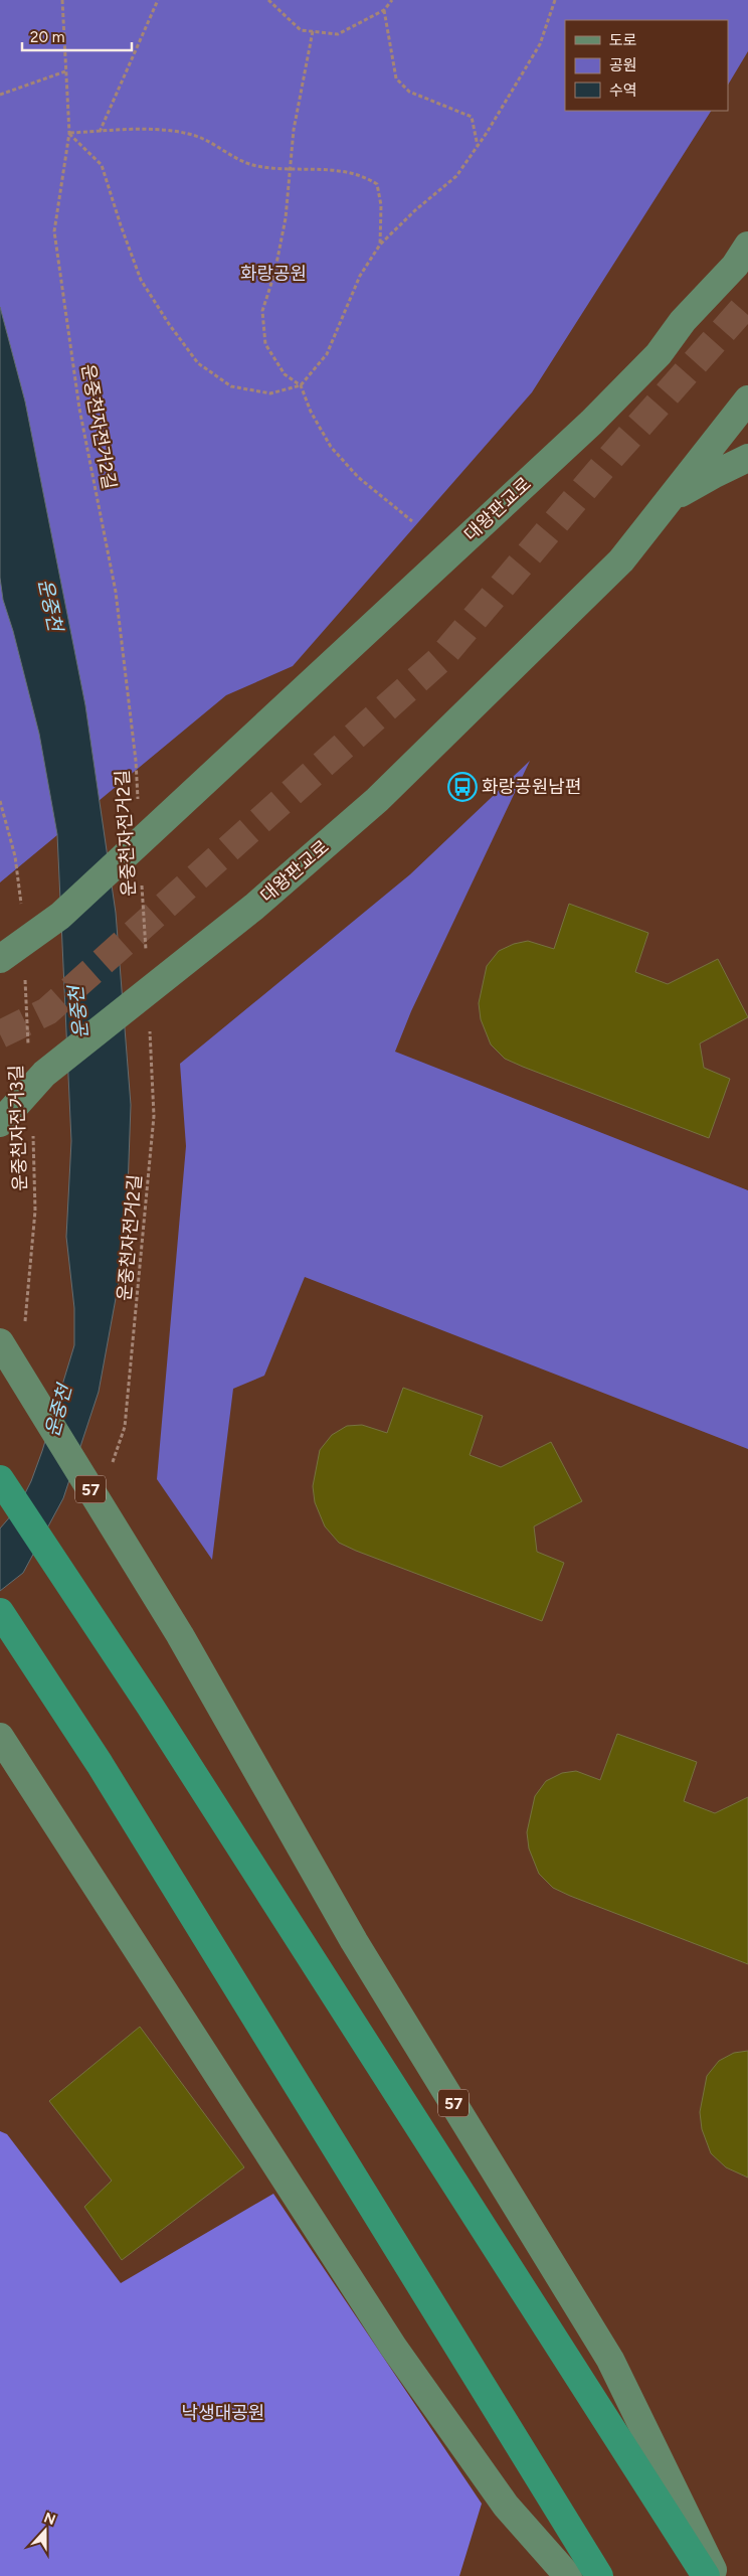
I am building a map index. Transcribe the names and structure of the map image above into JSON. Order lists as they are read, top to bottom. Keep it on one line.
{"streets":{"main road":["대왕판교로","57"],"path":["운중천자전거2길","운중천자전거3길"]},"water":["운중천"],"parks":["화랑공원","낙생대공원"],"places":{"bus stop":["화랑공원남편"]},"legend":["도로","공원","수역"],"scale_bar":"20 m","north":"top"}
